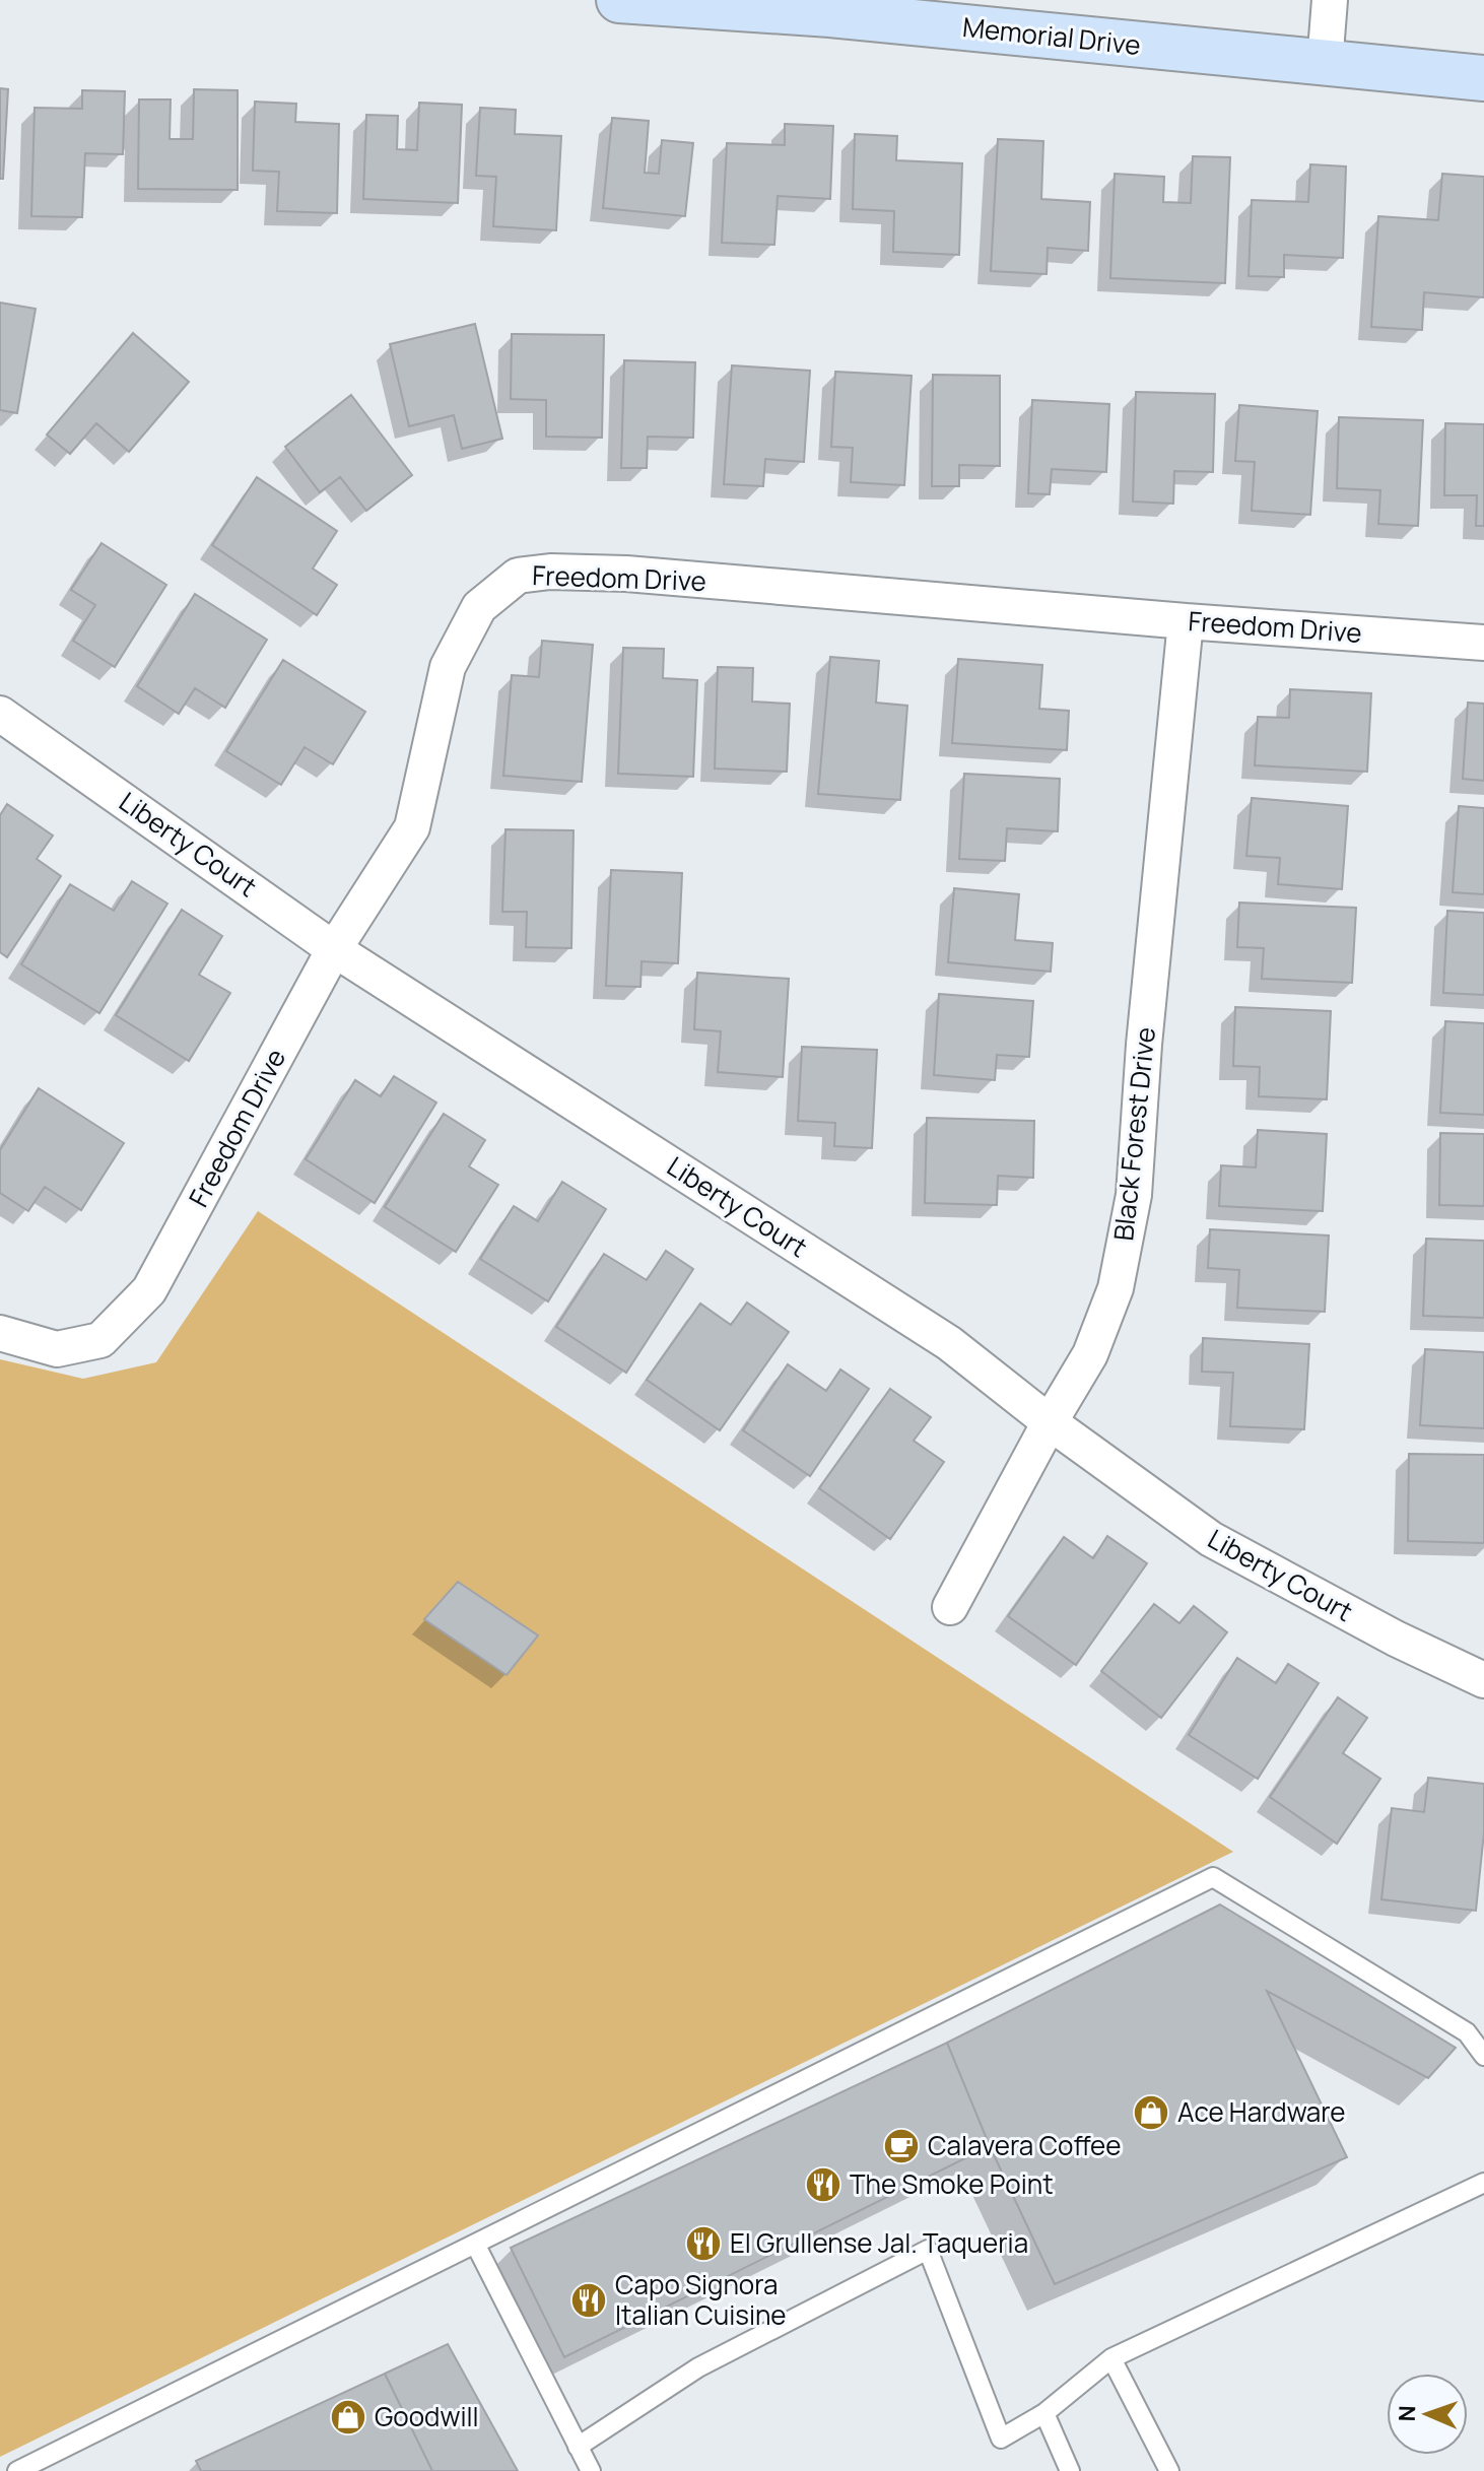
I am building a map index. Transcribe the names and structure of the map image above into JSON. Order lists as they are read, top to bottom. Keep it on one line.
{"streets":{"street":["Memorial Drive","Freedom Drive","Liberty Court","Black Forest Drive"]},"crossings":[["Freedom Drive","Liberty Court"],["Freedom Drive","Black Forest Drive"],["Liberty Court","Black Forest Drive"]],"places":{"shop":["Ace Hardware","Goodwill"],"cafe":["Calavera Coffee"],"restaurant":["The Smoke Point","El Grullense Jal. Taqueria","Capo Signora Italian Cuisine"]},"north":"left"}
